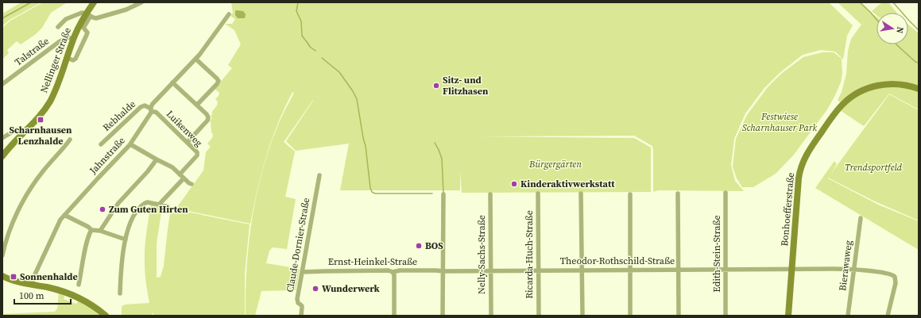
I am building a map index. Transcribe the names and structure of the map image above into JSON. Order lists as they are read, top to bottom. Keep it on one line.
{"streets":{"main road":["Nellinger Straße","Bonhoefferstraße"],"street":["Talstraße","Rebhalde","Luikenweg","Jahnstraße","Claude-Dornier-Straße","Edith-Stein-Straße","Nelly-Sachs-Straße","Ricarda-Huch-Straße","Theodor-Rothschild-Straße","Ernst-Heinkel-Straße","Bierawaweg"]},"crossings":[["Talstraße","Nellinger Straße"],["Rebhalde","Luikenweg"],["Rebhalde","Jahnstraße"],["Luikenweg","Jahnstraße"],["Bonhoefferstraße","Theodor-Rothschild-Straße"],["Claude-Dornier-Straße","Ernst-Heinkel-Straße"],["Edith-Stein-Straße","Theodor-Rothschild-Straße"],["Nelly-Sachs-Straße","Theodor-Rothschild-Straße"],["Ricarda-Huch-Straße","Theodor-Rothschild-Straße"],["Theodor-Rothschild-Straße","Ernst-Heinkel-Straße"],["Theodor-Rothschild-Straße","Bierawaweg"]],"parks":["Festwiese Scharnhauser Park","Bürgergärten","Trendsportfeld"],"places":{"other":["Sitz- und Flitzhasen","Kinderaktivwerkstatt","Zum Guten Hirten","BOS","Wunderwerk"],"transit":["Scharnhausen Lenzhalde","Sonnenhalde"]},"scale_bar":"100 m","north":"right"}
